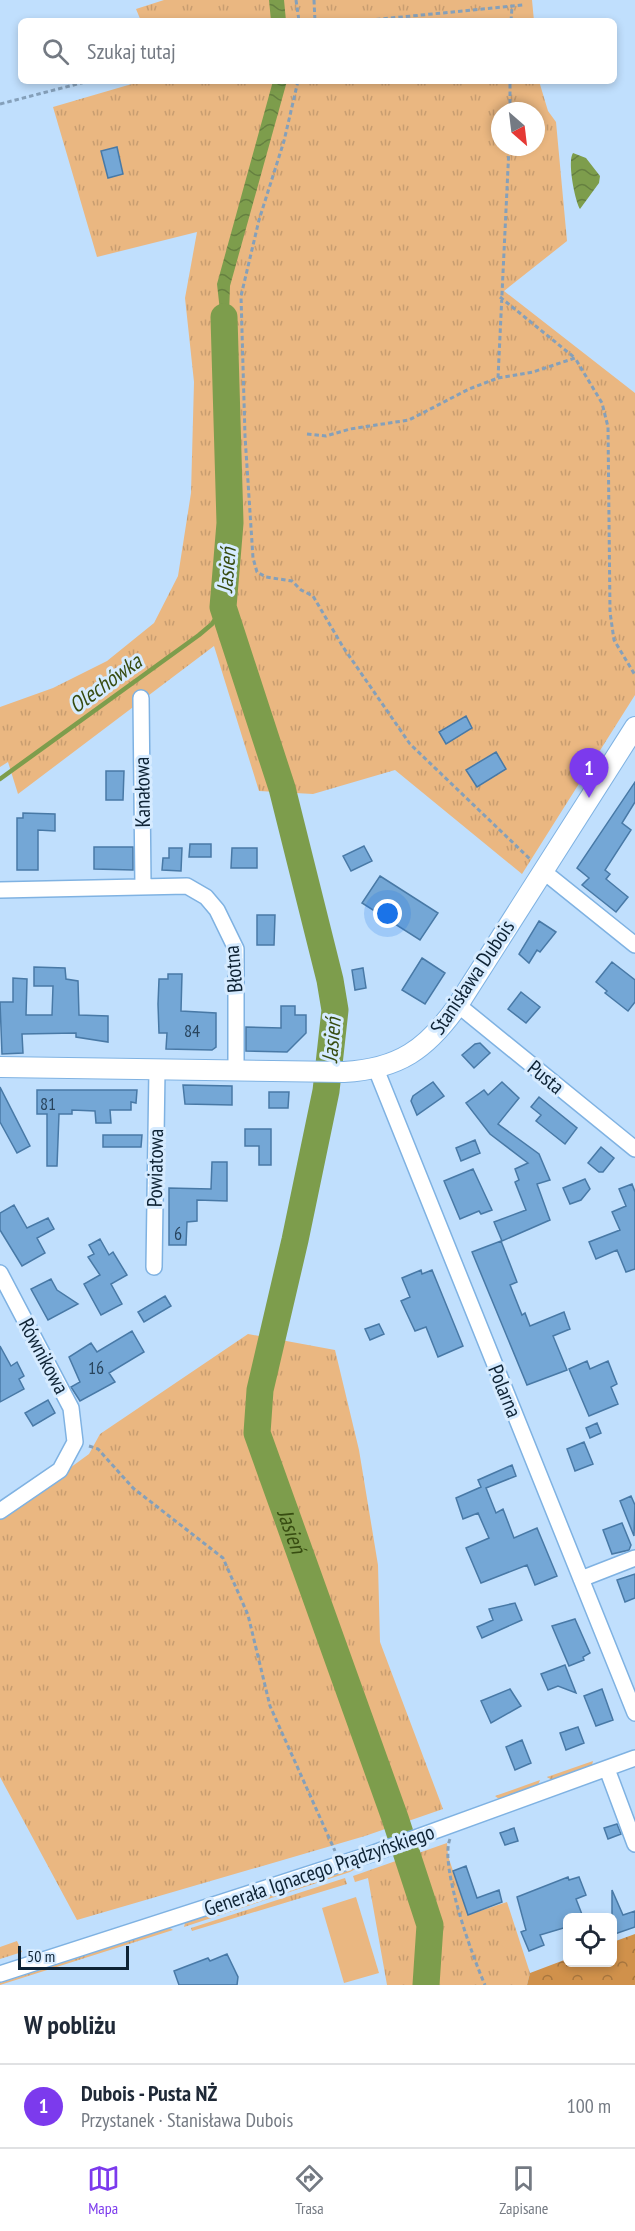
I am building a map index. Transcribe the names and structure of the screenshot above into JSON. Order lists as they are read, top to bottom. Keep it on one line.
{"streets":{"street":["Kanałowa","Błotna","Stanisława Dubois","Pusta","Powiatowa","Równikowa","Polarna","Generała Ignacego Prądzyńskiego"]},"crossings":[["Kanałowa","Błotna"],["Błotna","Stanisława Dubois"],["Stanisława Dubois","Pusta"],["Stanisława Dubois","Powiatowa"],["Stanisława Dubois","Polarna"]],"water":["Jasień","Olechówka"],"house_numbers":["84","81","6","16"],"scale_bar":"50 m","north":"bottom right","page":{"search":"Szukaj tutaj","pins":"1","scale":"50 m","heading":"W pobliżu","list":[{"mark":"1","name":"Dubois - Pusta NŻ","note":"Przystanek · Stanisława Dubois","value":"100 m"}],"nav":["Mapa","Trasa","Zapisane"]}}
